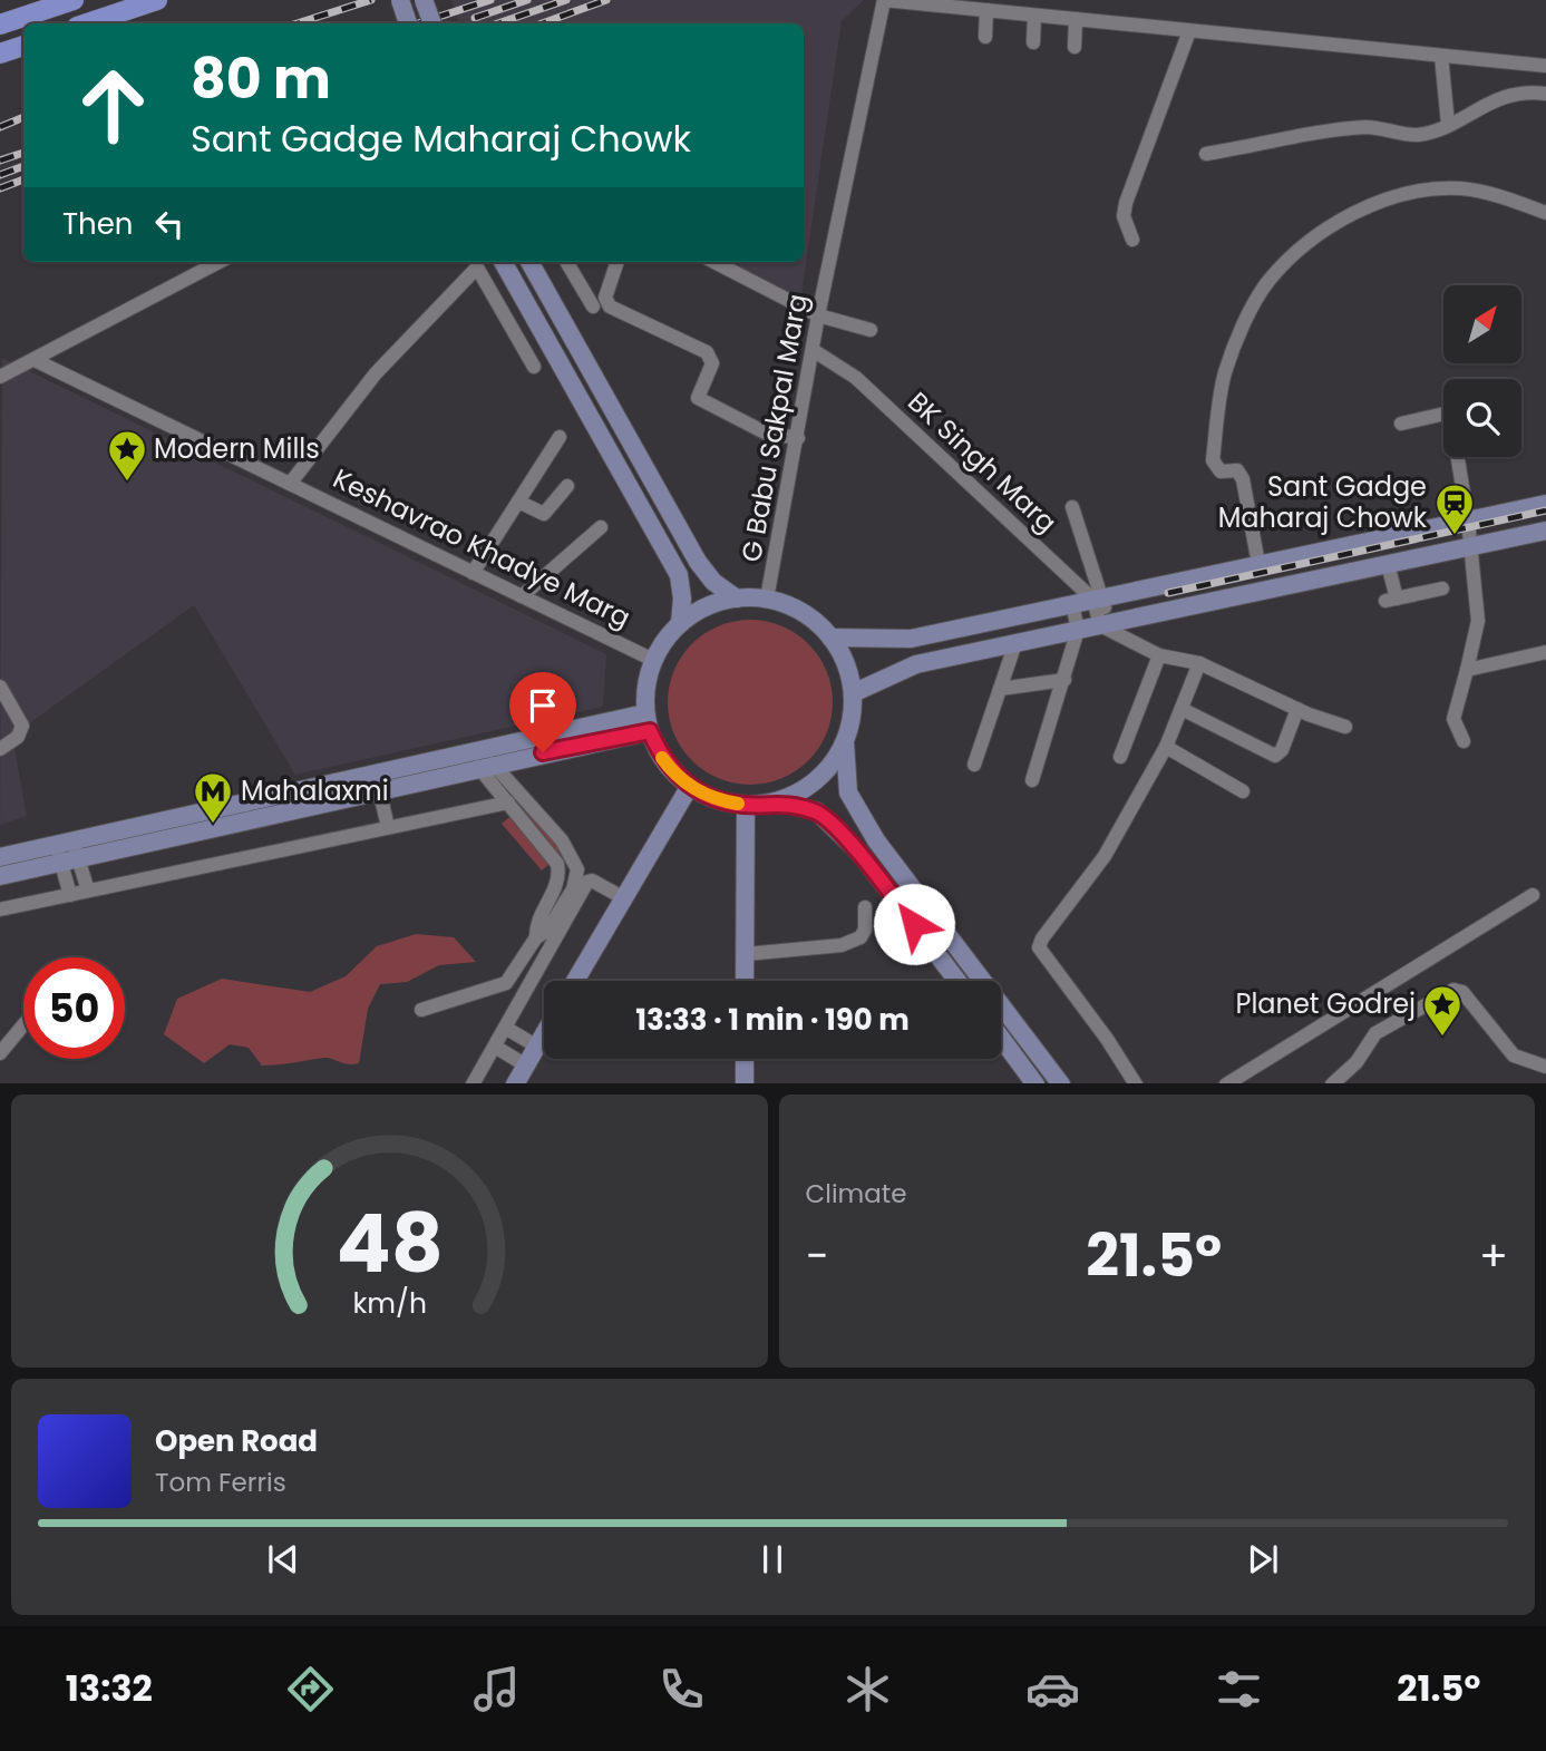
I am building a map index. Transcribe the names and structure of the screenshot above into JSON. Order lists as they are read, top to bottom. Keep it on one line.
{"streets":{"street":["G Babu Sakpal Marg","BK Singh Marg","Keshavrao Khadye Marg"]},"crossings":[["G Babu Sakpal Marg","BK Singh Marg"],["G Babu Sakpal Marg","Keshavrao Khadye Marg"]],"places":{"place":["Modern Mills","Planet Godrej"],"station":["Sant Gadge Maharaj Chowk"],"metro station":["Mahalaxmi"]},"north":"top right","page":{"turn":["80 m","Sant Gadge Maharaj Chowk"],"then":"Then","limit":"50","trip":"13:33 · 1 min · 190 m","tile":"Climate","heat":["−","21.5°","+"],"song":["Open Road","Tom Ferris"],"tabs":["13:32","21.5°"],"gauge":["48","km/h"]}}
